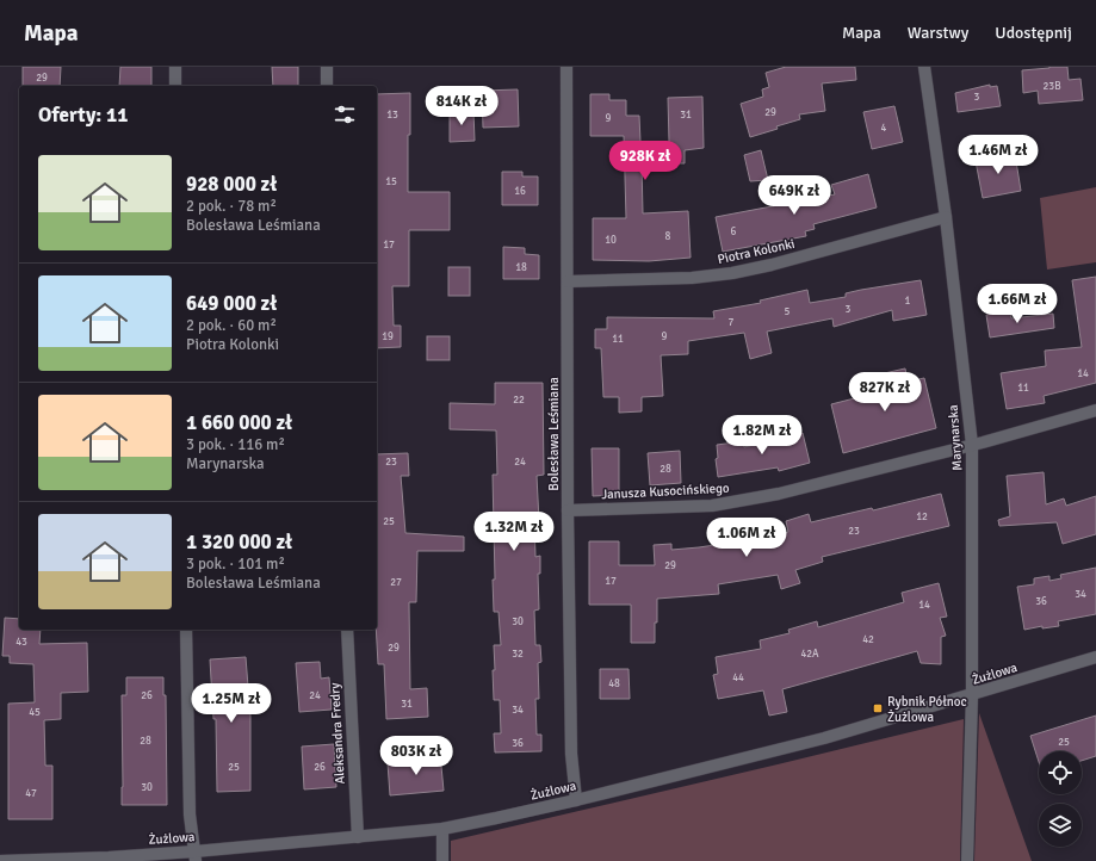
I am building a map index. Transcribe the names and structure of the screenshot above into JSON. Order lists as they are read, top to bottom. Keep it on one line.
{"streets":{"street":["Piotra Kolonki","Bolesława Leśmiana","Marynarska","Janusza Kusocińskiego","Żużlowa","Aleksandra Fredry"]},"crossings":[["Piotra Kolonki","Bolesława Leśmiana"],["Piotra Kolonki","Marynarska"],["Bolesława Leśmiana","Janusza Kusocińskiego"],["Bolesława Leśmiana","Żużlowa"],["Marynarska","Janusza Kusocińskiego"],["Marynarska","Żużlowa"],["Żużlowa","Aleksandra Fredry"]],"places":{"transit":["Rybnik Północ Żużlowa"]},"house_numbers":["29","23B","3","29","13","31","9","4","15","16","6","8","10","17","18","1","3","5","7","19","9","11","14","11","22","23","24","28","12","25","23","29","17","27","34","36","14","30","42","43","29","32","42A","44","48","26","24","31","34","45","28","25","36","25","26","30","47"],"page":{"header":"Mapa","nav":["Mapa","Warstwy","Udostępnij"],"price":["814K zł","1.46M zł","928K zł","649K zł","1.66M zł","827K zł","1.82M zł","1.32M zł","1.06M zł","1.25M zł","803K zł"],"heading":"Oferty: 11","list":[{"name":"928 000 zł","note":"2 pok. · 78 m² · Bolesława Leśmiana"},{"name":"649 000 zł","note":"2 pok. · 60 m² · Piotra Kolonki"},{"name":"1 660 000 zł","note":"3 pok. · 116 m² · Marynarska"},{"name":"1 320 000 zł","note":"3 pok. · 101 m² · Bolesława Leśmiana"}]}}
